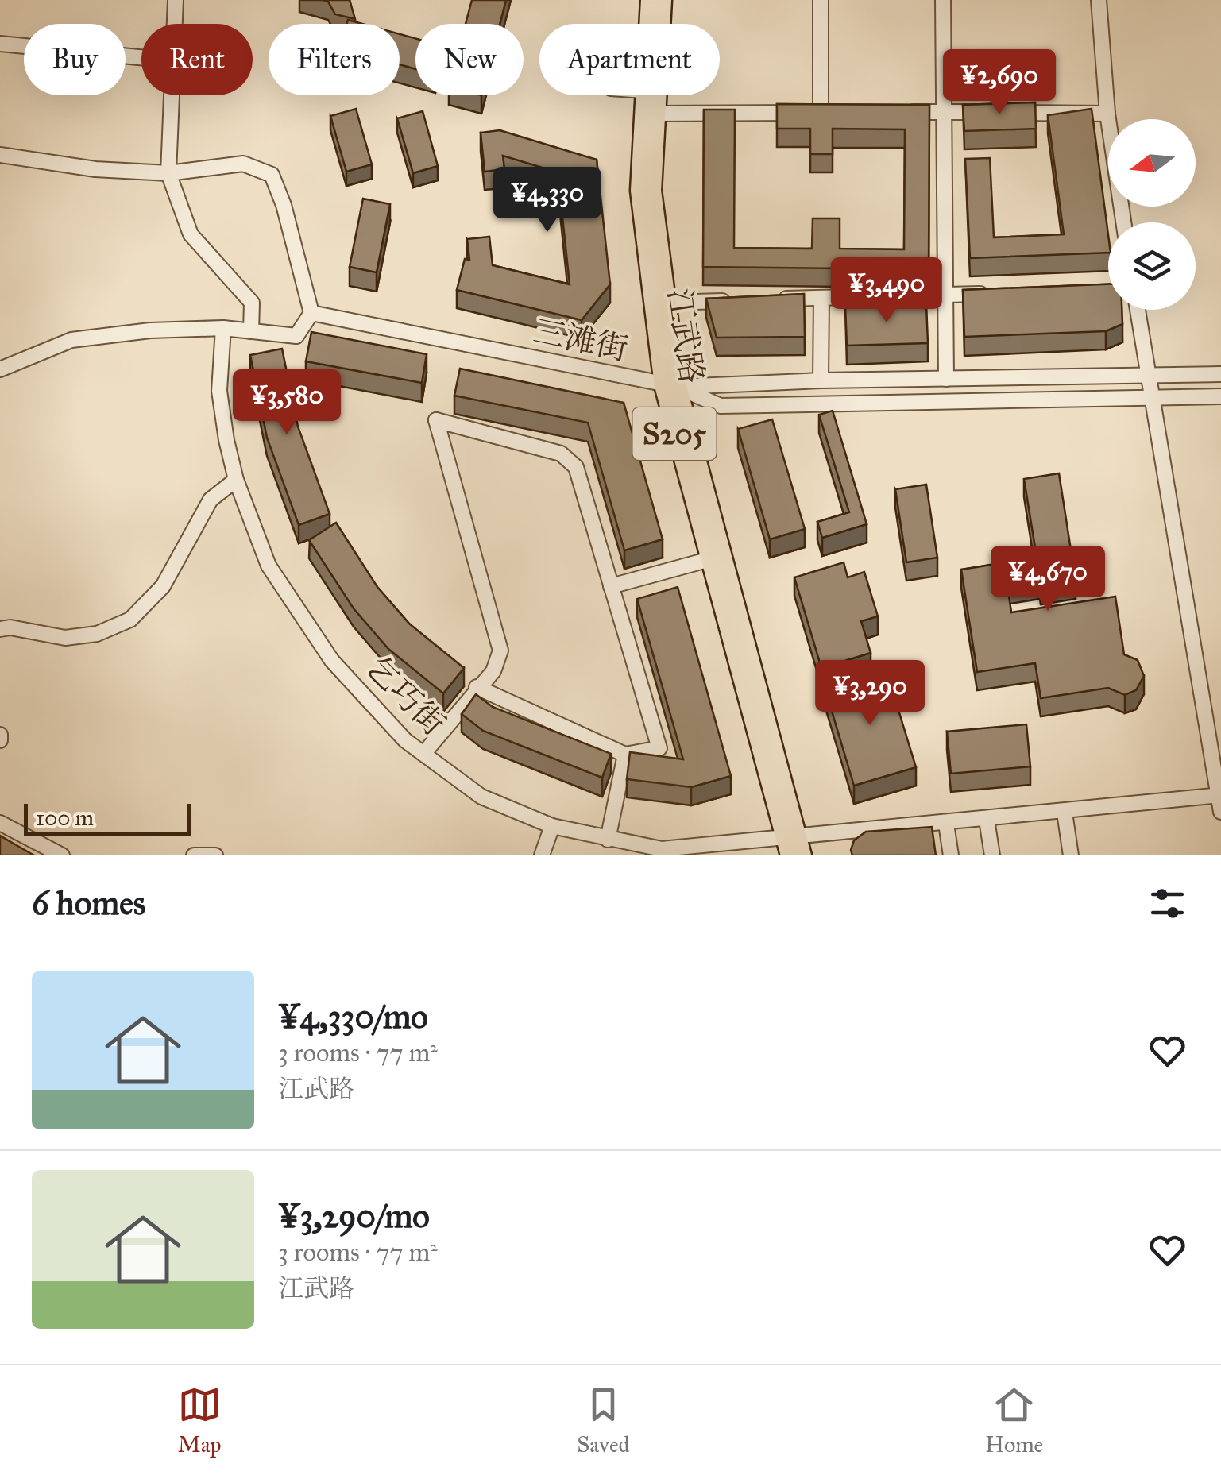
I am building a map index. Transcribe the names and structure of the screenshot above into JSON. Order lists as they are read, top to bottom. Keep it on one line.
{"streets":{"main road":["江武路","S205"],"street":["三滩街","乞巧街"]},"crossings":[["江武路","三滩街"],["江武路","乞巧街"]],"scale_bar":"100 m","north":"left","page":{"chip":["Buy","Rent","Filters","New","Apartment"],"price":["¥2,690","¥4,330","¥3,490","¥3,580","¥4,670","¥3,290"],"scale":"100 m","heading":"6 homes","list":[{"name":"¥4,330/mo","note":"3 rooms · 77 m² · 江武路"},{"name":"¥3,290/mo","note":"3 rooms · 77 m² · 江武路"}],"tabs":["Map","Saved","Home"]}}
